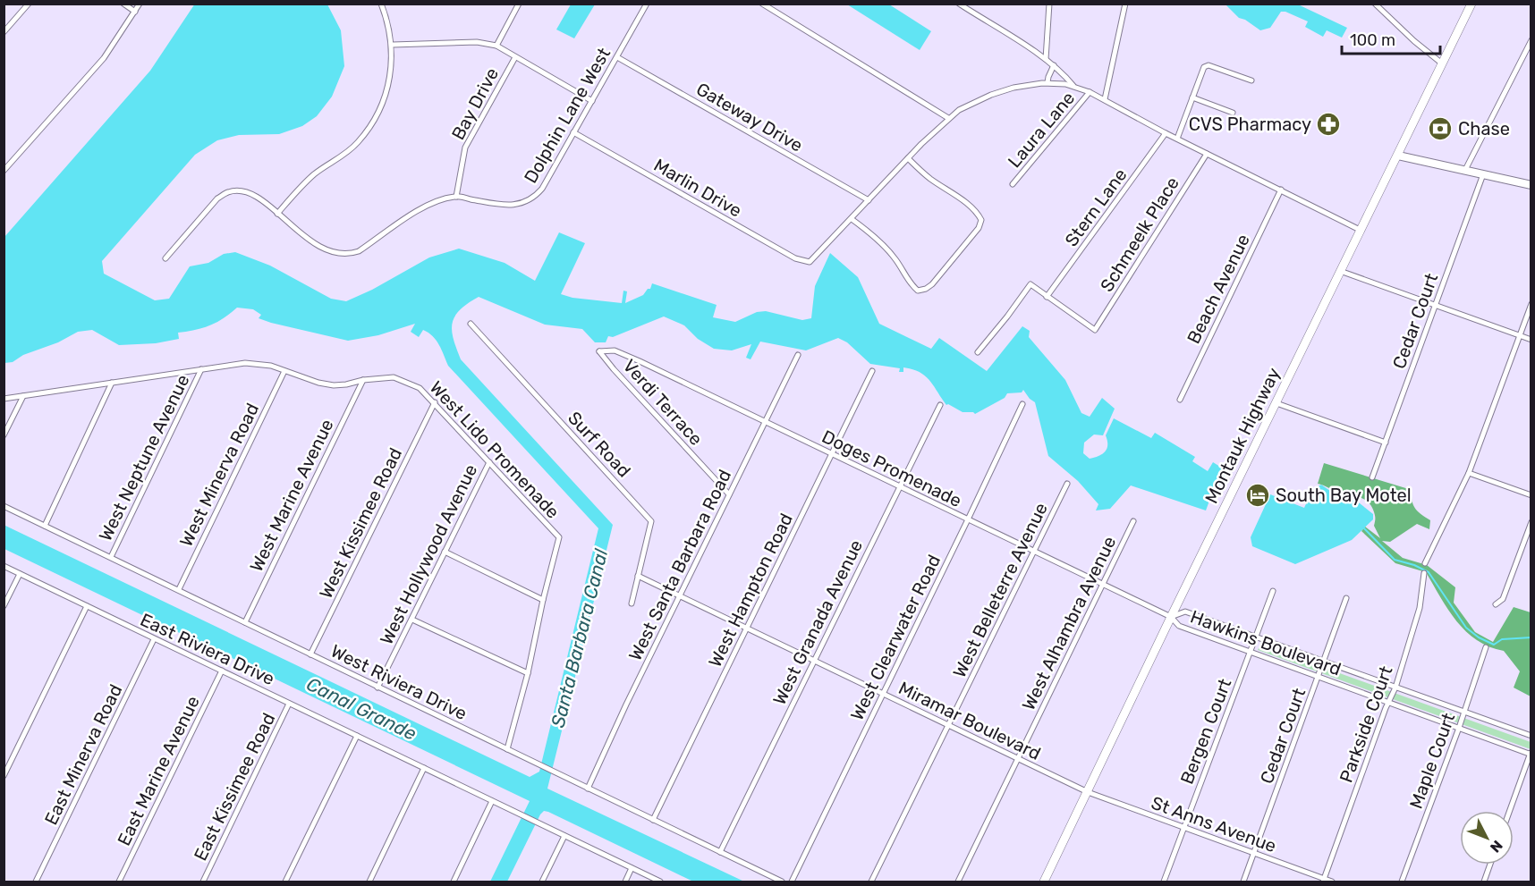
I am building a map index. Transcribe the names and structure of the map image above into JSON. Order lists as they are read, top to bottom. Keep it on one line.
{"streets":{"main road":["Montauk Highway"],"street":["Bay Drive","Dolphin Lane West","Gateway Drive","Laura Lane","Marlin Drive","Stern Lane","Schmeelk Place","Beach Avenue","Cedar Court","Verdi Terrace","Surf Road","West Lido Promenade","West Neptune Avenue","Doges Promenade","West Minerva Road","West Marine Avenue","West Kissimee Road","West Hollywood Avenue","West Santa Barbara Road","West Hampton Road","West Belleterre Avenue","West Granada Avenue","West Alhambra Avenue","West Clearwater Road","Hawkins Boulevard","East Riviera Drive","West Riviera Drive","Miramar Boulevard","Parkside Court","Bergen Court","East Minerva Road","Maple Court","East Marine Avenue","East Kissimee Road","St Anns Avenue"]},"crossings":[["Bay Drive","Dolphin Lane West"],["Dolphin Lane West","Gateway Drive"],["Dolphin Lane West","Marlin Drive"],["Stern Lane","Schmeelk Place"],["Cedar Court","Hawkins Boulevard"],["Cedar Court","St Anns Avenue"],["Verdi Terrace","Doges Promenade"],["Verdi Terrace","West Santa Barbara Road"],["Montauk Highway","Doges Promenade"],["Montauk Highway","Hawkins Boulevard"],["Montauk Highway","Miramar Boulevard"],["Montauk Highway","St Anns Avenue"],["Surf Road","Miramar Boulevard"],["West Lido Promenade","West Neptune Avenue"],["West Lido Promenade","West Minerva Road"],["West Lido Promenade","West Marine Avenue"],["West Lido Promenade","West Kissimee Road"],["West Lido Promenade","West Hollywood Avenue"],["West Lido Promenade","West Riviera Drive"],["West Neptune Avenue","West Riviera Drive"],["Doges Promenade","West Santa Barbara Road"],["Doges Promenade","West Hampton Road"],["Doges Promenade","West Belleterre Avenue"],["Doges Promenade","West Granada Avenue"],["Doges Promenade","West Alhambra Avenue"],["Doges Promenade","West Clearwater Road"],["Doges Promenade","Hawkins Boulevard"],["West Minerva Road","West Riviera Drive"],["West Marine Avenue","West Riviera Drive"],["West Kissimee Road","West Riviera Drive"],["West Hollywood Avenue","West Riviera Drive"],["West Santa Barbara Road","West Riviera Drive"],["West Santa Barbara Road","Miramar Boulevard"],["West Hampton Road","West Riviera Drive"],["West Hampton Road","Miramar Boulevard"],["West Belleterre Avenue","Miramar Boulevard"],["West Granada Avenue","West Riviera Drive"],["West Granada Avenue","Miramar Boulevard"],["West Alhambra Avenue","Miramar Boulevard"],["West Clearwater Road","Miramar Boulevard"],["Hawkins Boulevard","Parkside Court"],["Hawkins Boulevard","Bergen Court"],["Hawkins Boulevard","Maple Court"],["East Riviera Drive","East Minerva Road"],["East Riviera Drive","East Marine Avenue"],["East Riviera Drive","East Kissimee Road"],["Miramar Boulevard","St Anns Avenue"],["Parkside Court","St Anns Avenue"],["Bergen Court","St Anns Avenue"]],"water":["Santa Barbara Canal","Canal Grande"],"places":{"pharmacy":["CVS Pharmacy"],"bank":["Chase"],"hotel":["South Bay Motel"]},"scale_bar":"100 m","north":"bottom right"}
